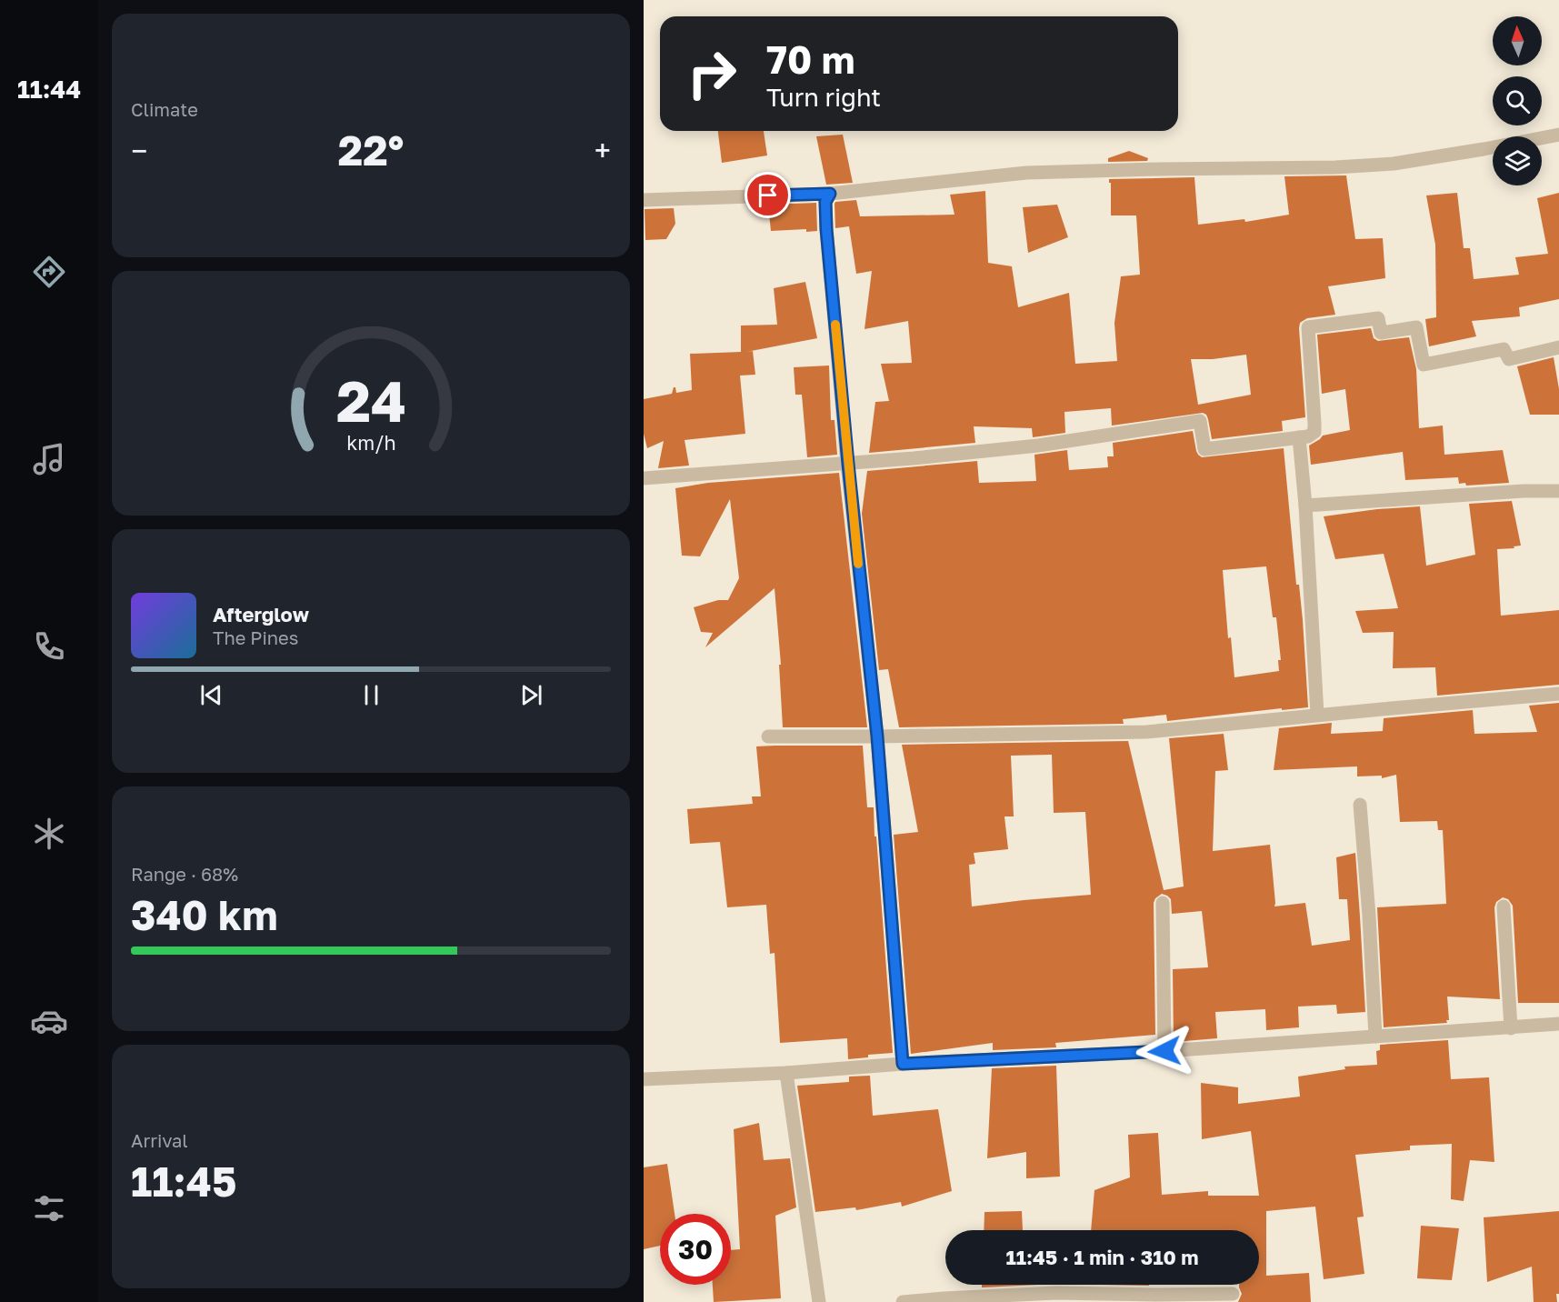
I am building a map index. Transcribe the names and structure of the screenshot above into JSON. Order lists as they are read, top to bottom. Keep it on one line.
{"north":"top","page":{"tabs":"11:44","tile":["Climate",["Range · 68%","340 km"],["Arrival","11:45"]],"turn":["70 m","Turn right"],"heat":["−","22°","+"],"song":["Afterglow","The Pines"],"limit":"30","trip":"11:45 · 1 min · 310 m","gauge":["24","km/h"]}}
